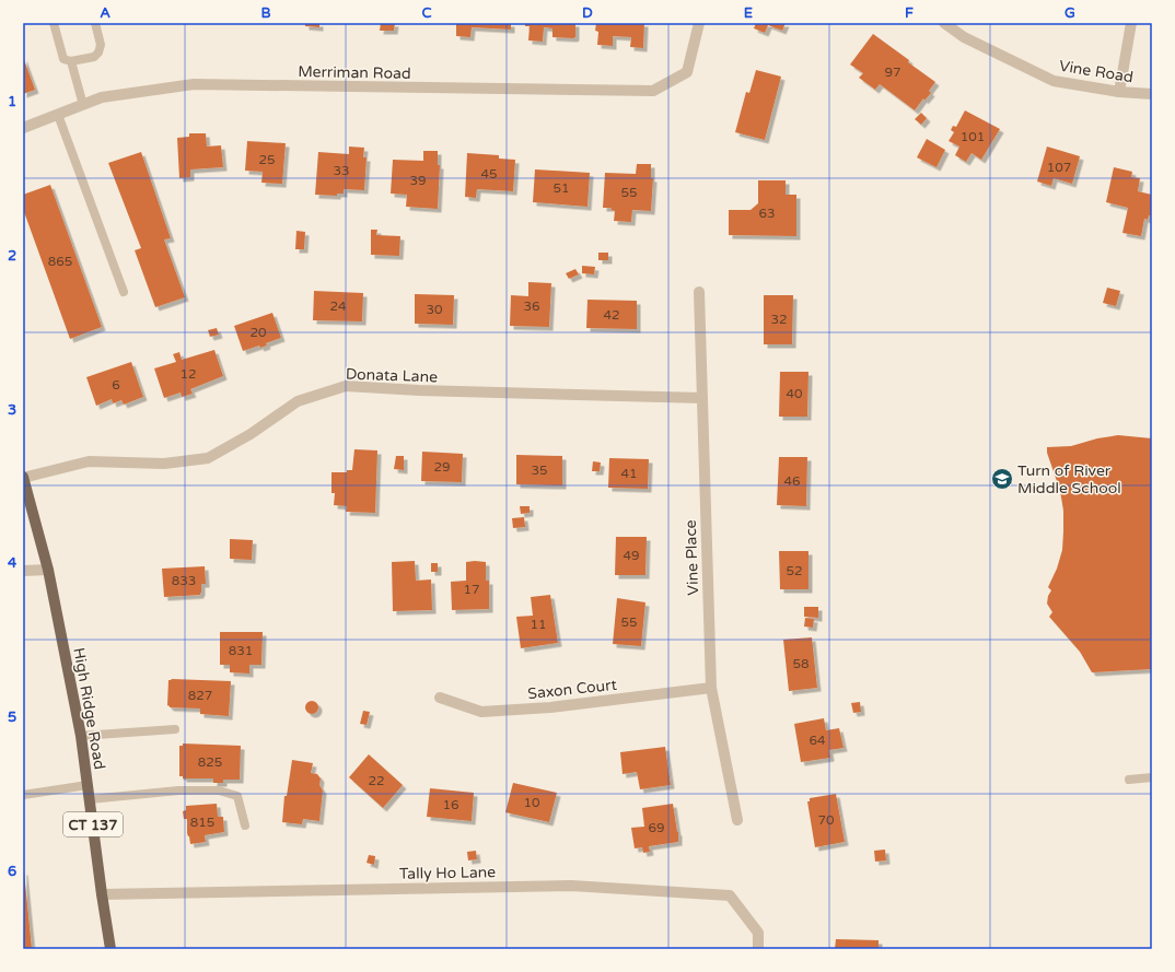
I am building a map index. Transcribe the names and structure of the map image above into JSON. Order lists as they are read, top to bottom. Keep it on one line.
{"streets":{"main road":["High Ridge Road","CT 137"],"street":["Vine Road","Merriman Road","Donata Lane","Vine Place","Saxon Court","Tally Ho Lane"]},"crossings":[["Donata Lane","Vine Place"],["Donata Lane","High Ridge Road"],["Vine Place","Saxon Court"],["High Ridge Road","Tally Ho Lane"]],"places":{"school or university":["Turn of River Middle School"]},"house_numbers":["97","101","25","107","33","45","39","51","55","63","865","24","36","30","42","32","20","12","6","40","29","35","41","46","49","52","833","17","55","11","831","58","827","64","825","22","10","16","70","815","69"],"grid":{"columns":["A","B","C","D","E","F","G"],"rows":["1","2","3","4","5","6"]}}
